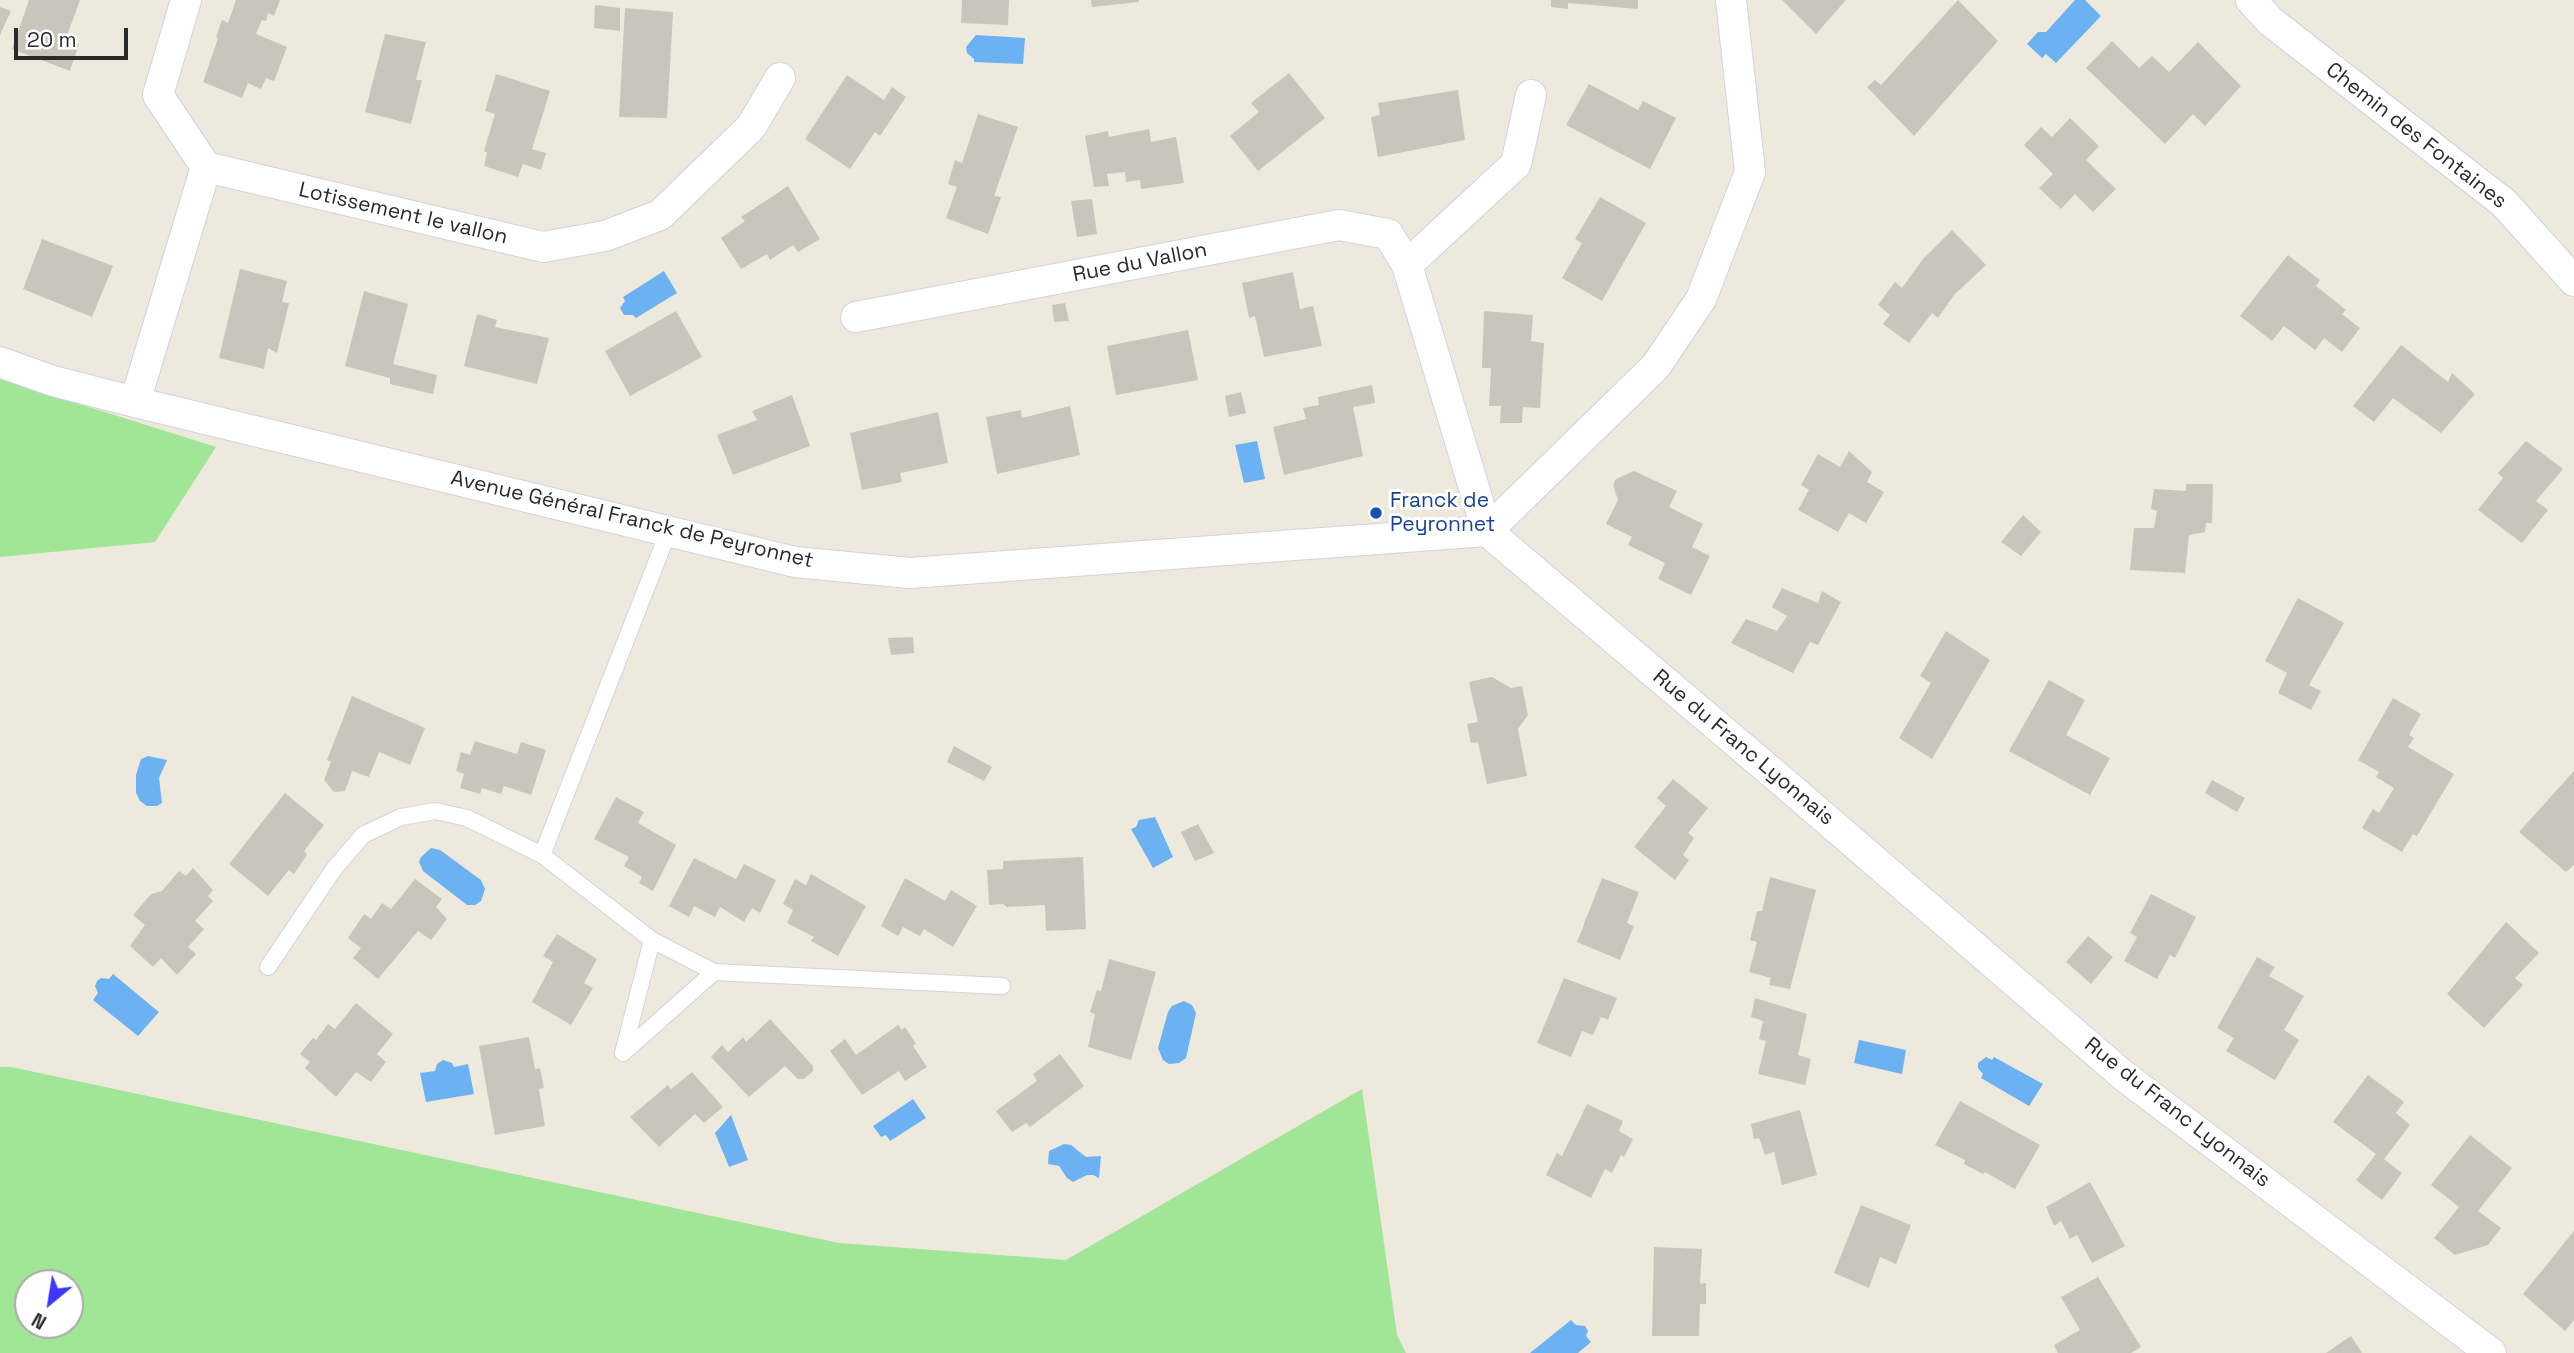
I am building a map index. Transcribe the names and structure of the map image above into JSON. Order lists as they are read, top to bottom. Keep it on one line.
{"streets":{"street":["Chemin des Fontaines","Lotissement le vallon","Rue du Vallon","Avenue Général Franck de Peyronnet","Rue du Franc Lyonnais"]},"crossings":[["Rue du Vallon","Avenue Général Franck de Peyronnet"],["Rue du Vallon","Rue du Franc Lyonnais"],["Avenue Général Franck de Peyronnet","Rue du Franc Lyonnais"]],"places":["Franck de Peyronnet"],"scale_bar":"20 m","north":"bottom left"}
